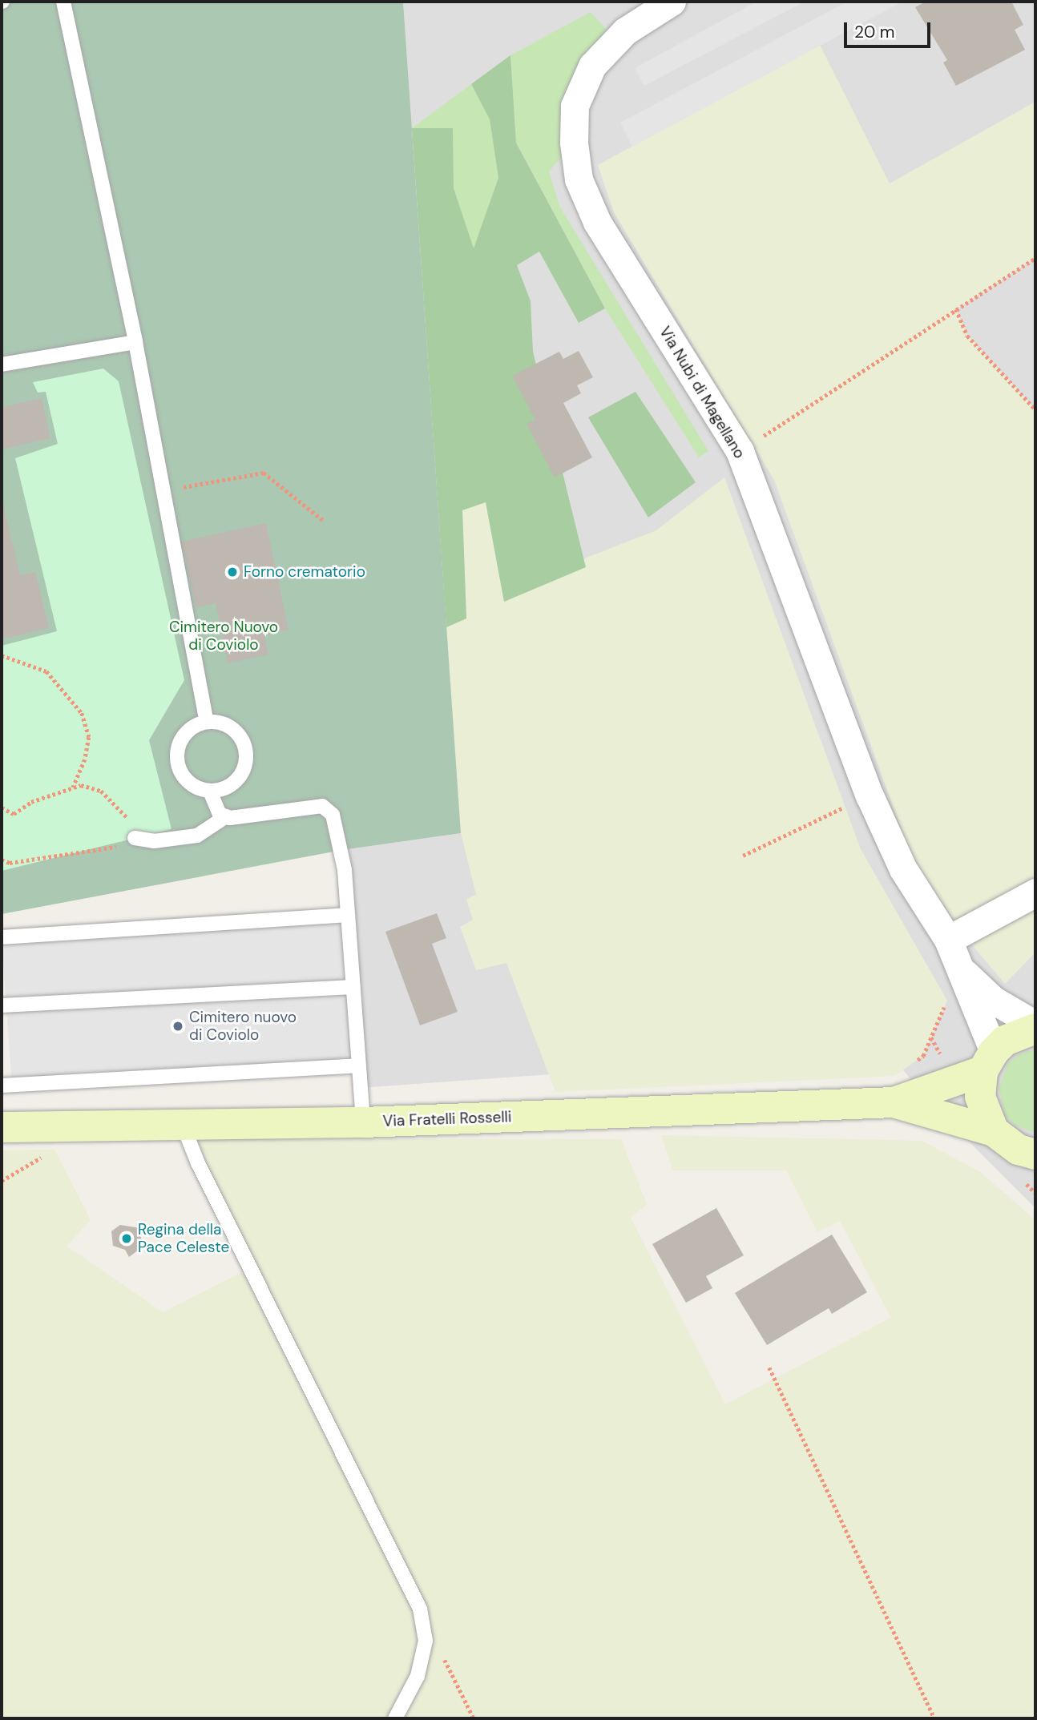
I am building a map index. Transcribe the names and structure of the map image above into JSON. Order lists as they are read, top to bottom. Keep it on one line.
{"streets":{"street":["Via Nubi di Magellano","Via Fratelli Rosselli"]},"crossings":[["Via Nubi di Magellano","Via Fratelli Rosselli"]],"parks":["Cimitero Nuovo di Coviolo"],"places":["Forno crematorio","Cimitero nuovo di Coviolo","Regina della Pace Celeste"],"scale_bar":"20 m"}
